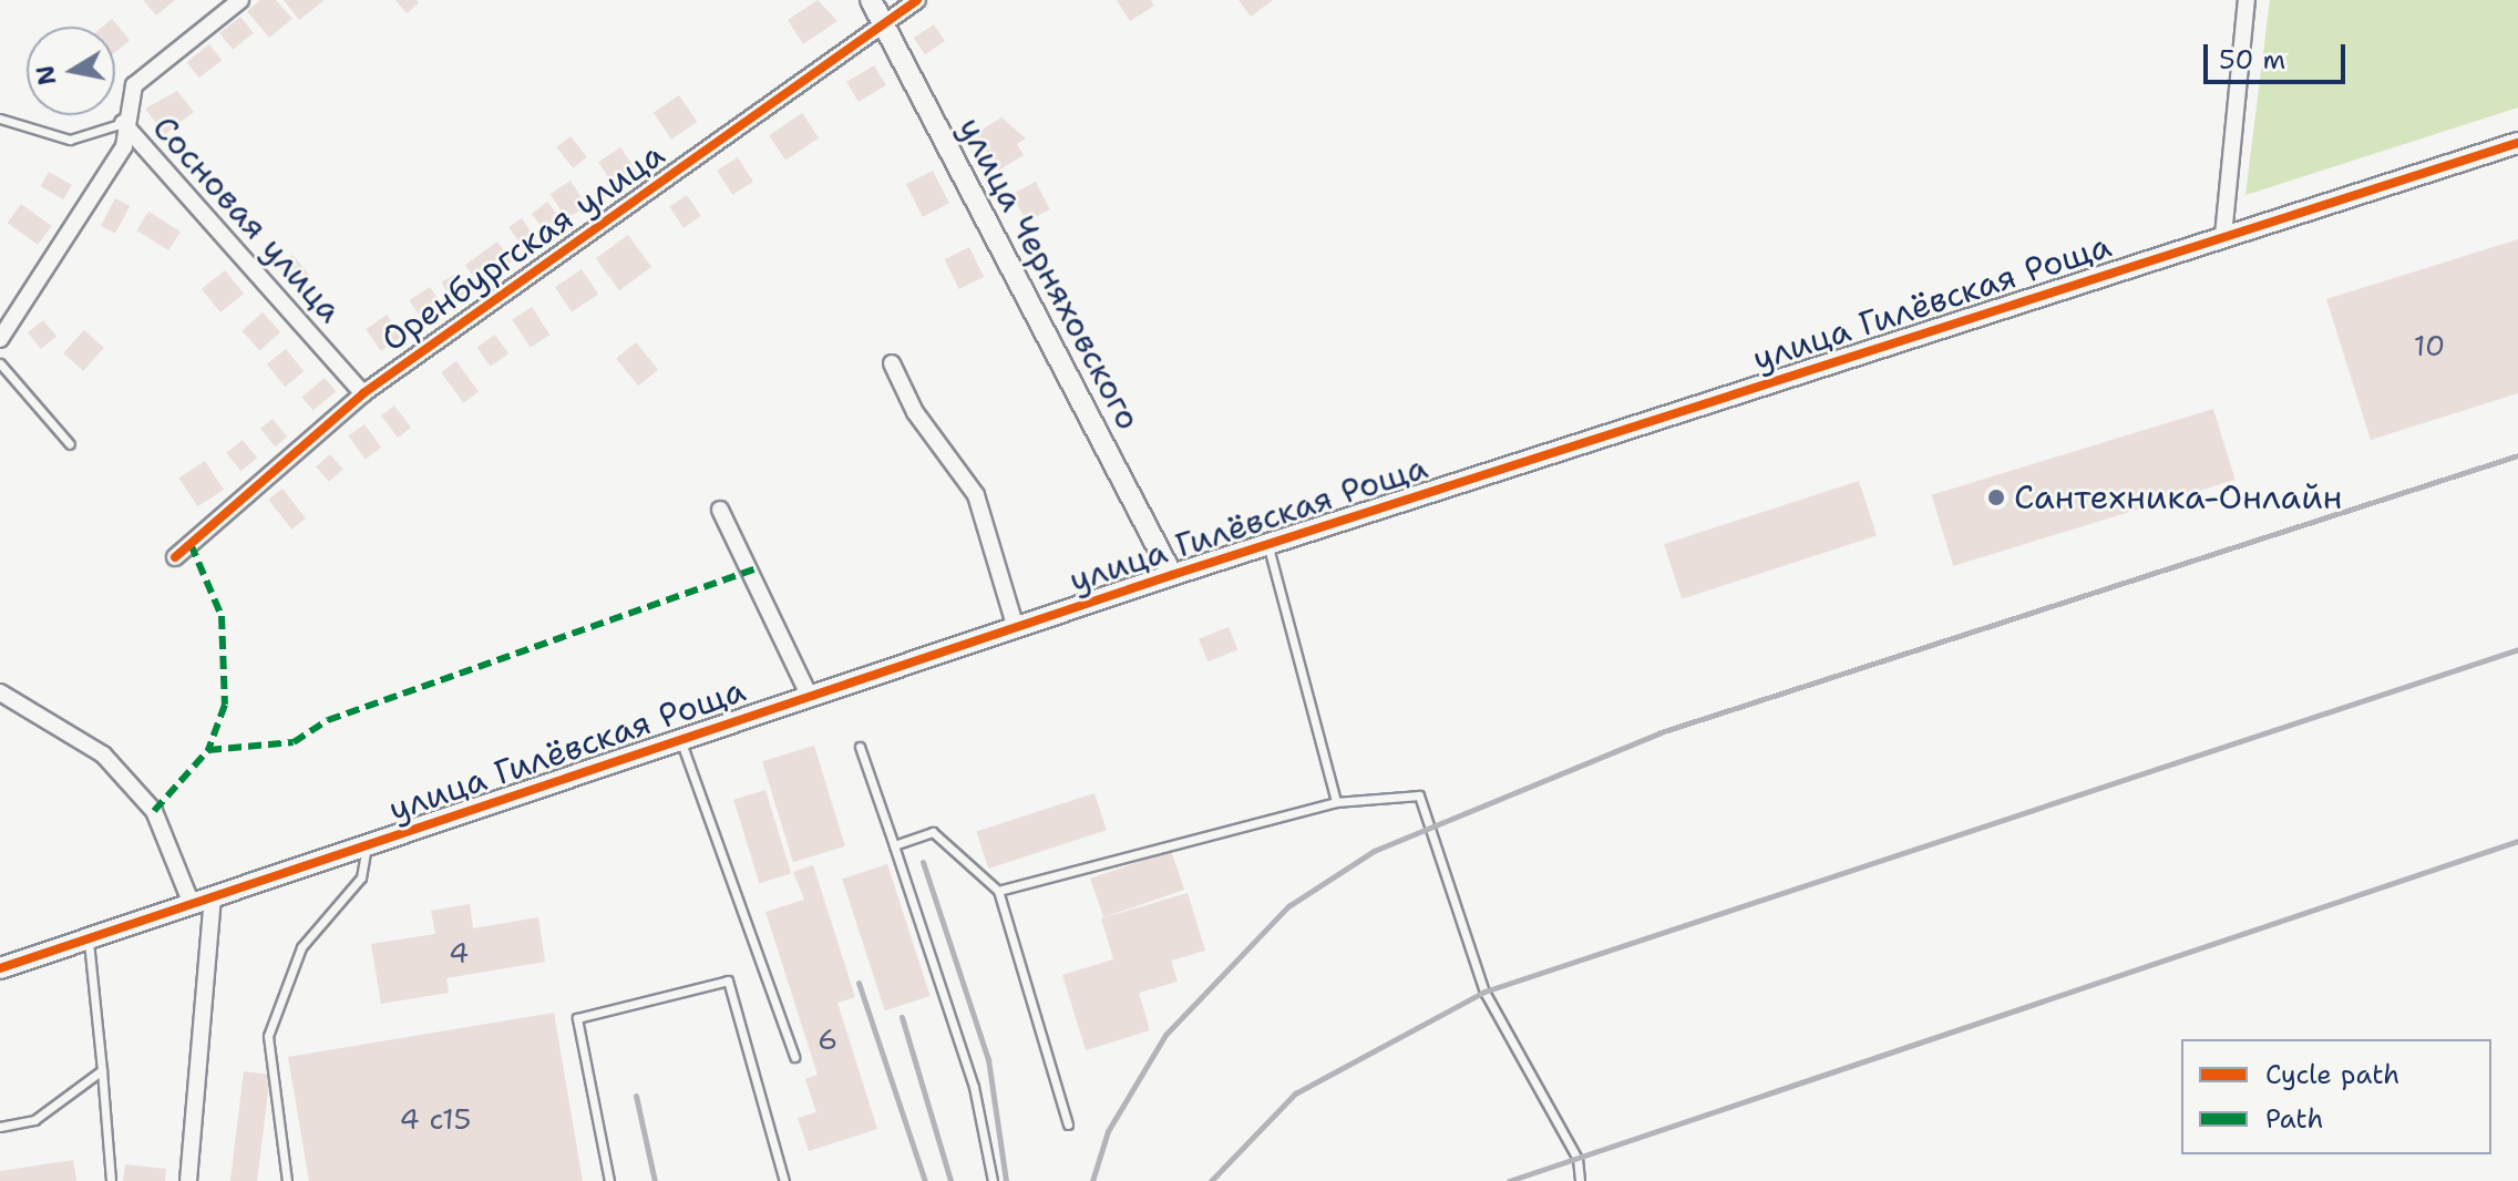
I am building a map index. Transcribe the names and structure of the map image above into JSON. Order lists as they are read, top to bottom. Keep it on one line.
{"streets":{"street":["Сосновая улица","Оренбургская улица","улица Черняховского","улица Гилёвская Роща"]},"crossings":[["Сосновая улица","Оренбургская улица"],["Оренбургская улица","улица Черняховского"],["улица Черняховского","улица Гилёвская Роща"]],"places":["Сантехника-Онлайн"],"house_numbers":["10","4","6","4 с15"],"legend":["Cycle path","Path"],"scale_bar":"50 m","north":"left"}
